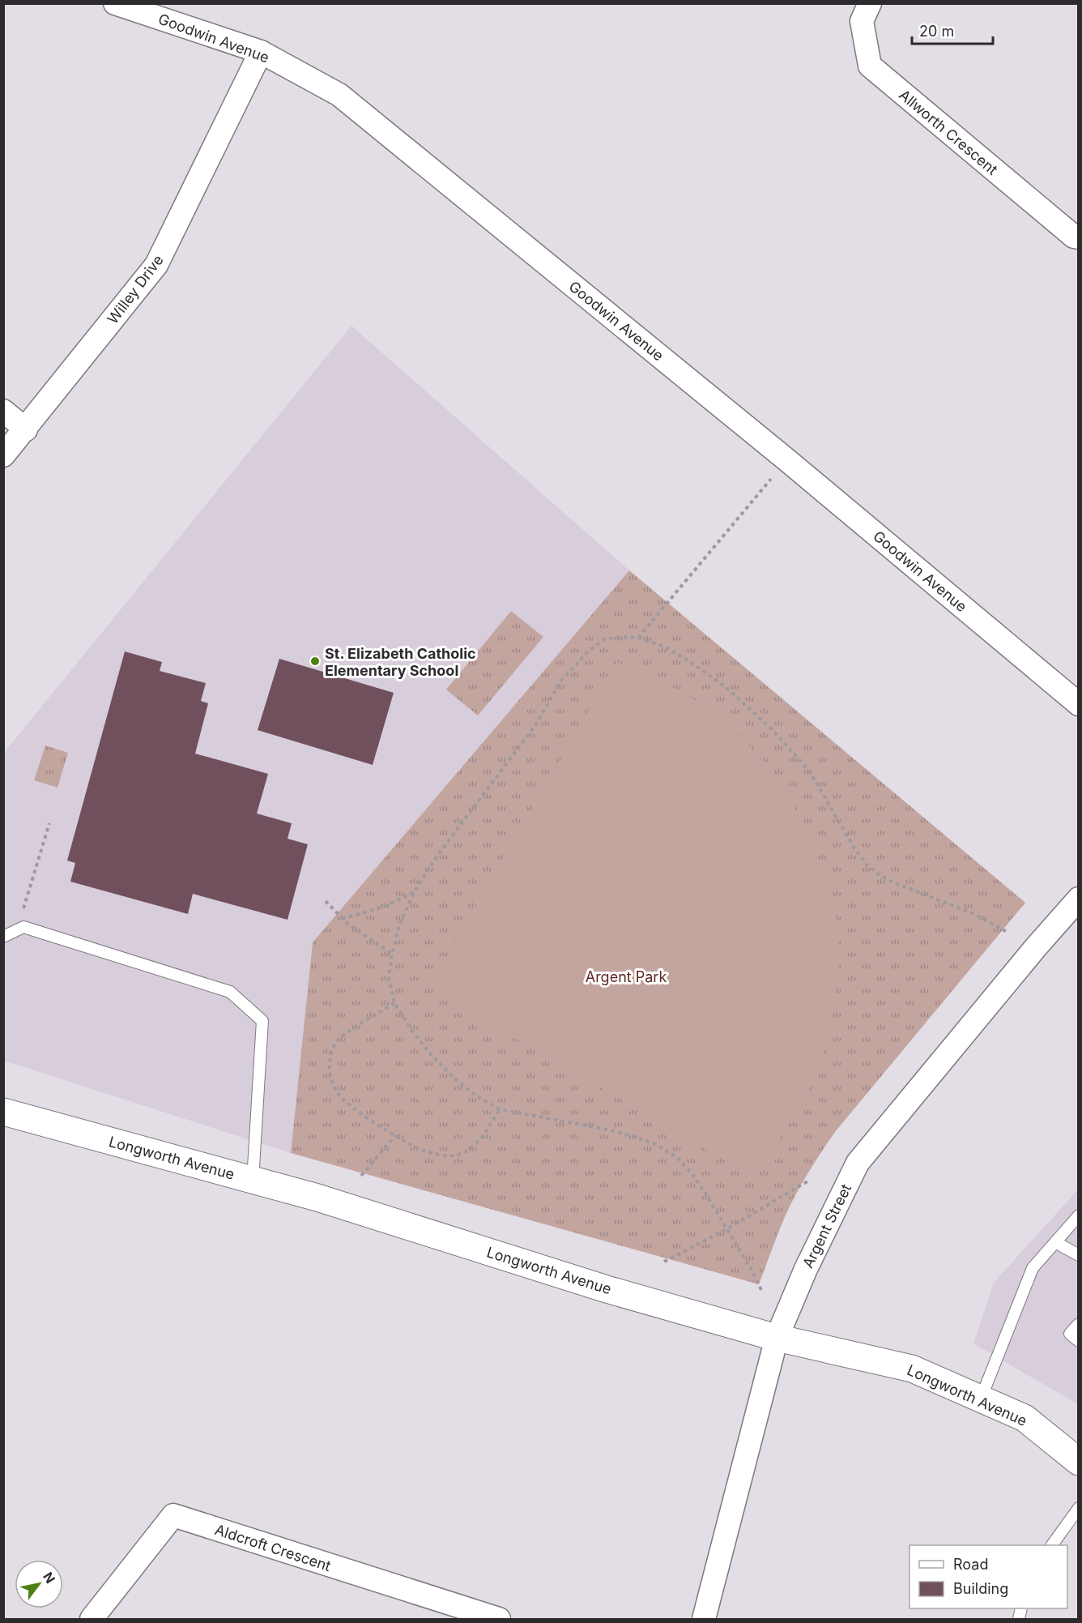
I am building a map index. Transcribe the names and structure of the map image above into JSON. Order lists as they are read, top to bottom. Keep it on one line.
{"streets":{"street":["Goodwin Avenue","Allworth Crescent","Willey Drive","Longworth Avenue","Argent Street","Aldcroft Crescent"]},"crossings":[["Goodwin Avenue","Willey Drive"],["Longworth Avenue","Argent Street"]],"parks":["Argent Park"],"places":["St. Elizabeth Catholic Elementary School"],"legend":["Road","Building"],"scale_bar":"20 m","north":"top right"}
